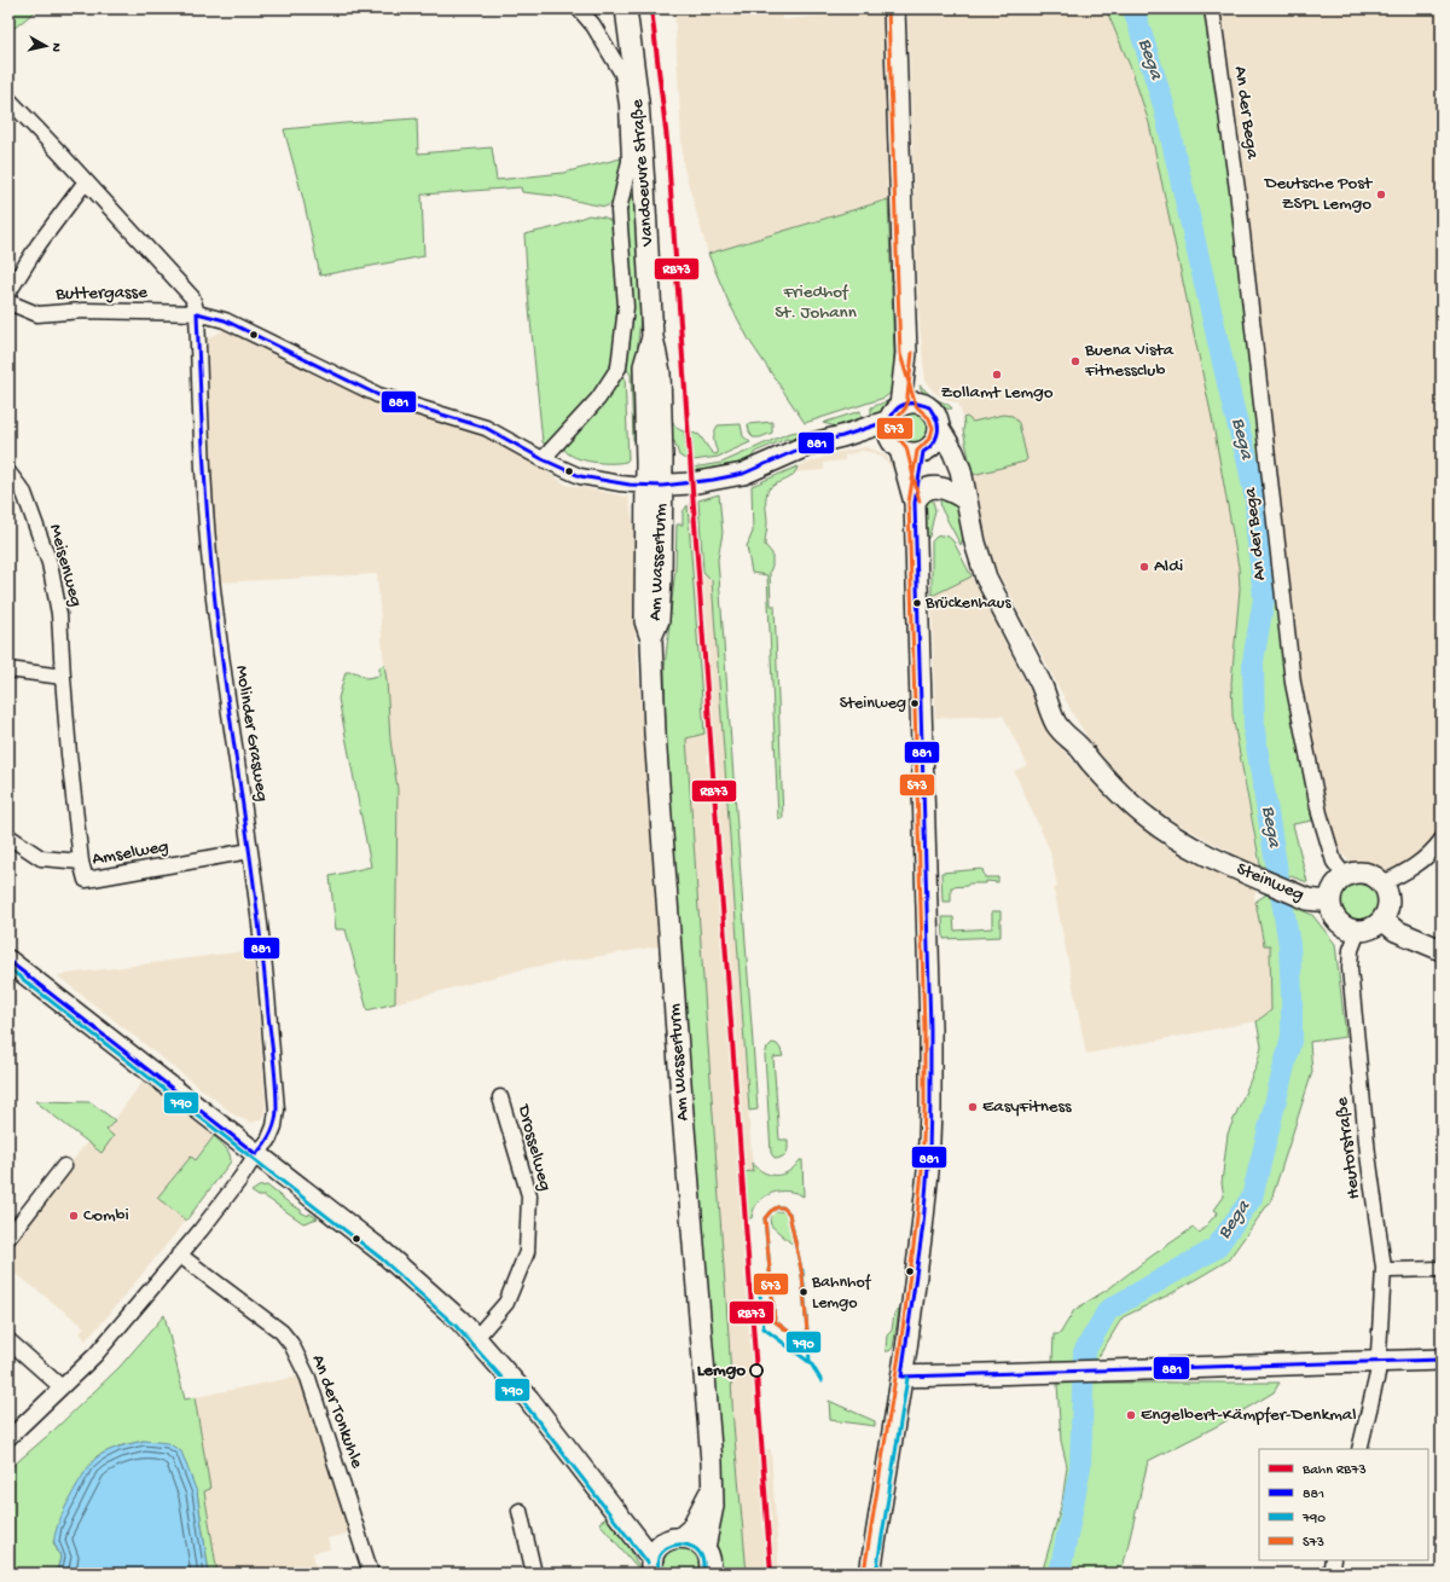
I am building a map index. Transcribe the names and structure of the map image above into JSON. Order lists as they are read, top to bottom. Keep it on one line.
{"streets":{"street":["An der Bega","Vandoeuvre Straße","Buttergasse","Am Wasserturm","Meisenweg","Molinder Grasweg","Amselweg","Steinweg","Drosselweg","Heutorstraße","An der Tonkuhle"]},"crossings":[["An der Bega","Steinweg"],["An der Bega","Heutorstraße"],["Vandoeuvre Straße","Buttergasse"],["Vandoeuvre Straße","Am Wasserturm"],["Buttergasse","Am Wasserturm"],["Buttergasse","Molinder Grasweg"],["Meisenweg","Amselweg"],["Molinder Grasweg","Amselweg"],["Molinder Grasweg","An der Tonkuhle"],["Steinweg","Heutorstraße"]],"water":["Bega"],"parks":["Friedhof St. Johann"],"places":["Deutsche Post ZSPL Lemgo","Buena Vista Fitnessclub","Zollamt Lemgo","Aldi","Brückenhaus","Steinweg","EasyFitness","Combi","Bahnhof Lemgo","Lemgo","Engelbert-Kämpfer-Denkmal"],"lines":["rail line RB73","transit line S73","transit line 881","transit line 790"],"legend":["Bahn RB73","881","790","S73"],"north":"right"}
